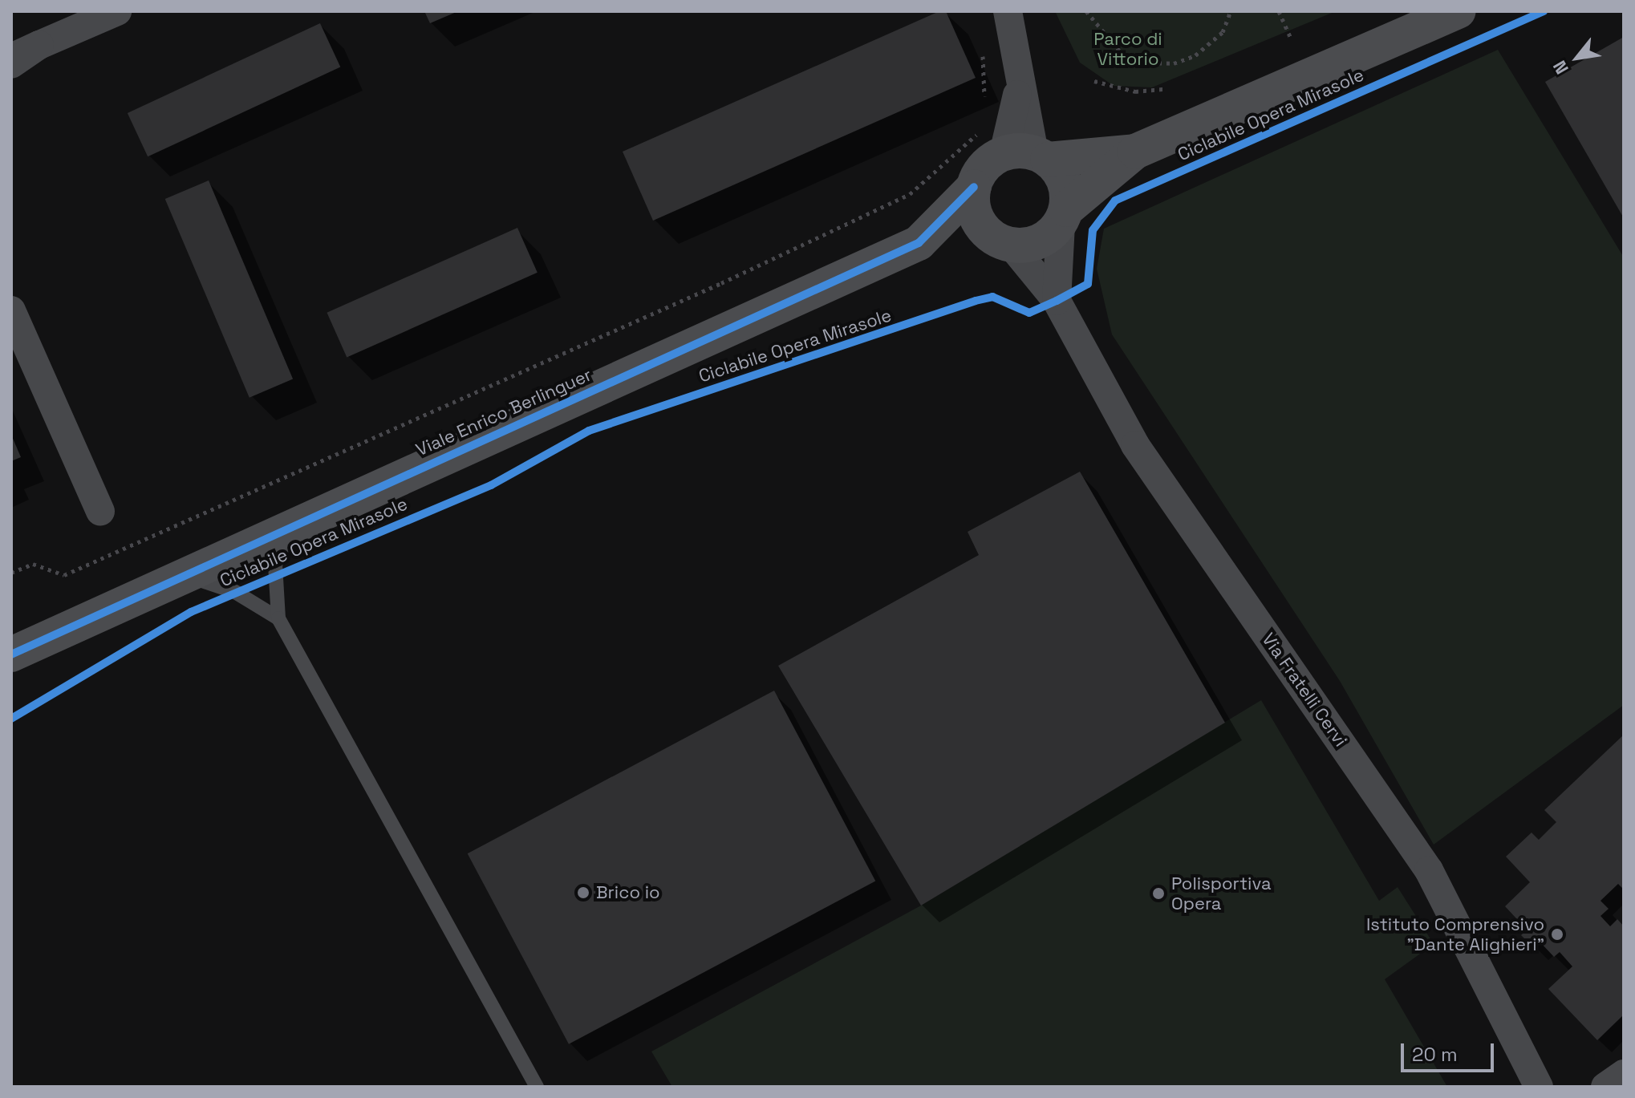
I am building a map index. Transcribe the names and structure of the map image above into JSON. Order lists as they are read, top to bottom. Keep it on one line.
{"streets":{"street":["Viale Enrico Berlinguer","Via Fratelli Cervi"],"cycle path":["Ciclabile Opera Mirasole"]},"crossings":[["Viale Enrico Berlinguer","Via Fratelli Cervi"]],"parks":["Parco di Vittorio"],"places":["Brico io","Polisportiva Opera","Istituto Comprensivo \"Dante Alighieri\""],"scale_bar":"20 m","north":"bottom left"}
